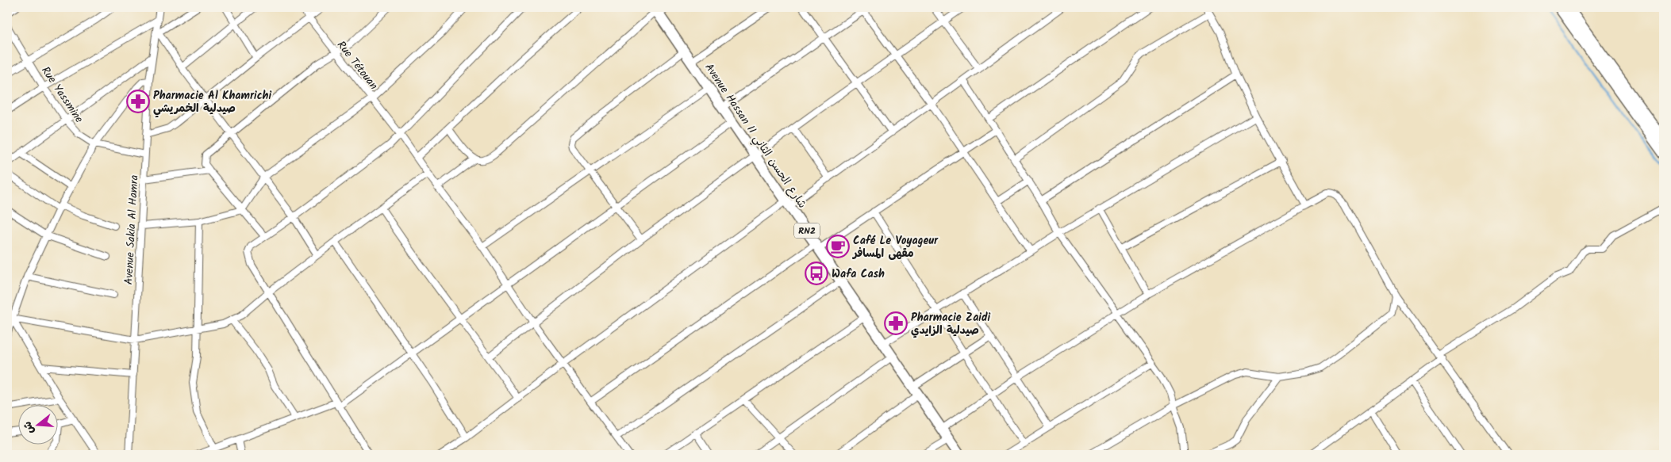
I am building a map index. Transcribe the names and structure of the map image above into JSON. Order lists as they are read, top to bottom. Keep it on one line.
{"streets":{"main road":["Avenue Hassan II شارع الحسن الثاني","RN2"],"street":["Rue Tétouan","Rue Yassmine","Avenue Sakia Al Hamra"]},"crossings":[["Rue Yassmine","Avenue Sakia Al Hamra"]],"places":{"pharmacy":["Pharmacie Al Khamrichi صيدلية الخمريشي","Pharmacie Zaidi صيدلية الزايدي"],"cafe":["Café Le Voyageur مقهى المسافر"],"bus stop":["Wafa Cash"]},"north":"left"}
